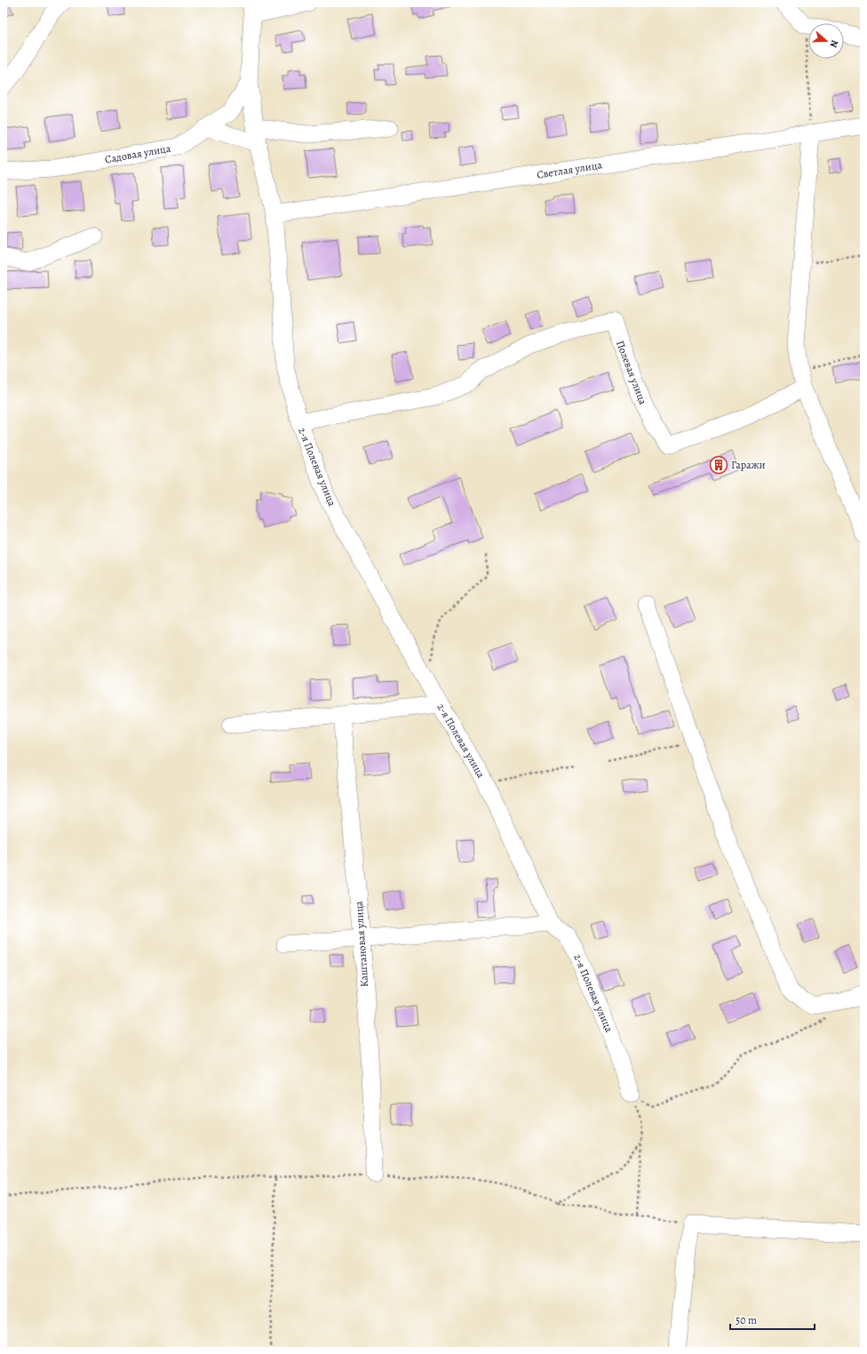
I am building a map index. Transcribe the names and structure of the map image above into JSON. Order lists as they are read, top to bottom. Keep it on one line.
{"streets":{"street":["Садовая улица","Светлая улица","Полевая улица","2-я Полевая улица","Каштановая улица"]},"crossings":[["Садовая улица","2-я Полевая улица"],["Светлая улица","2-я Полевая улица"],["Полевая улица","2-я Полевая улица"]],"places":{"building":["Гаражи"]},"scale_bar":"50 m","north":"right"}
